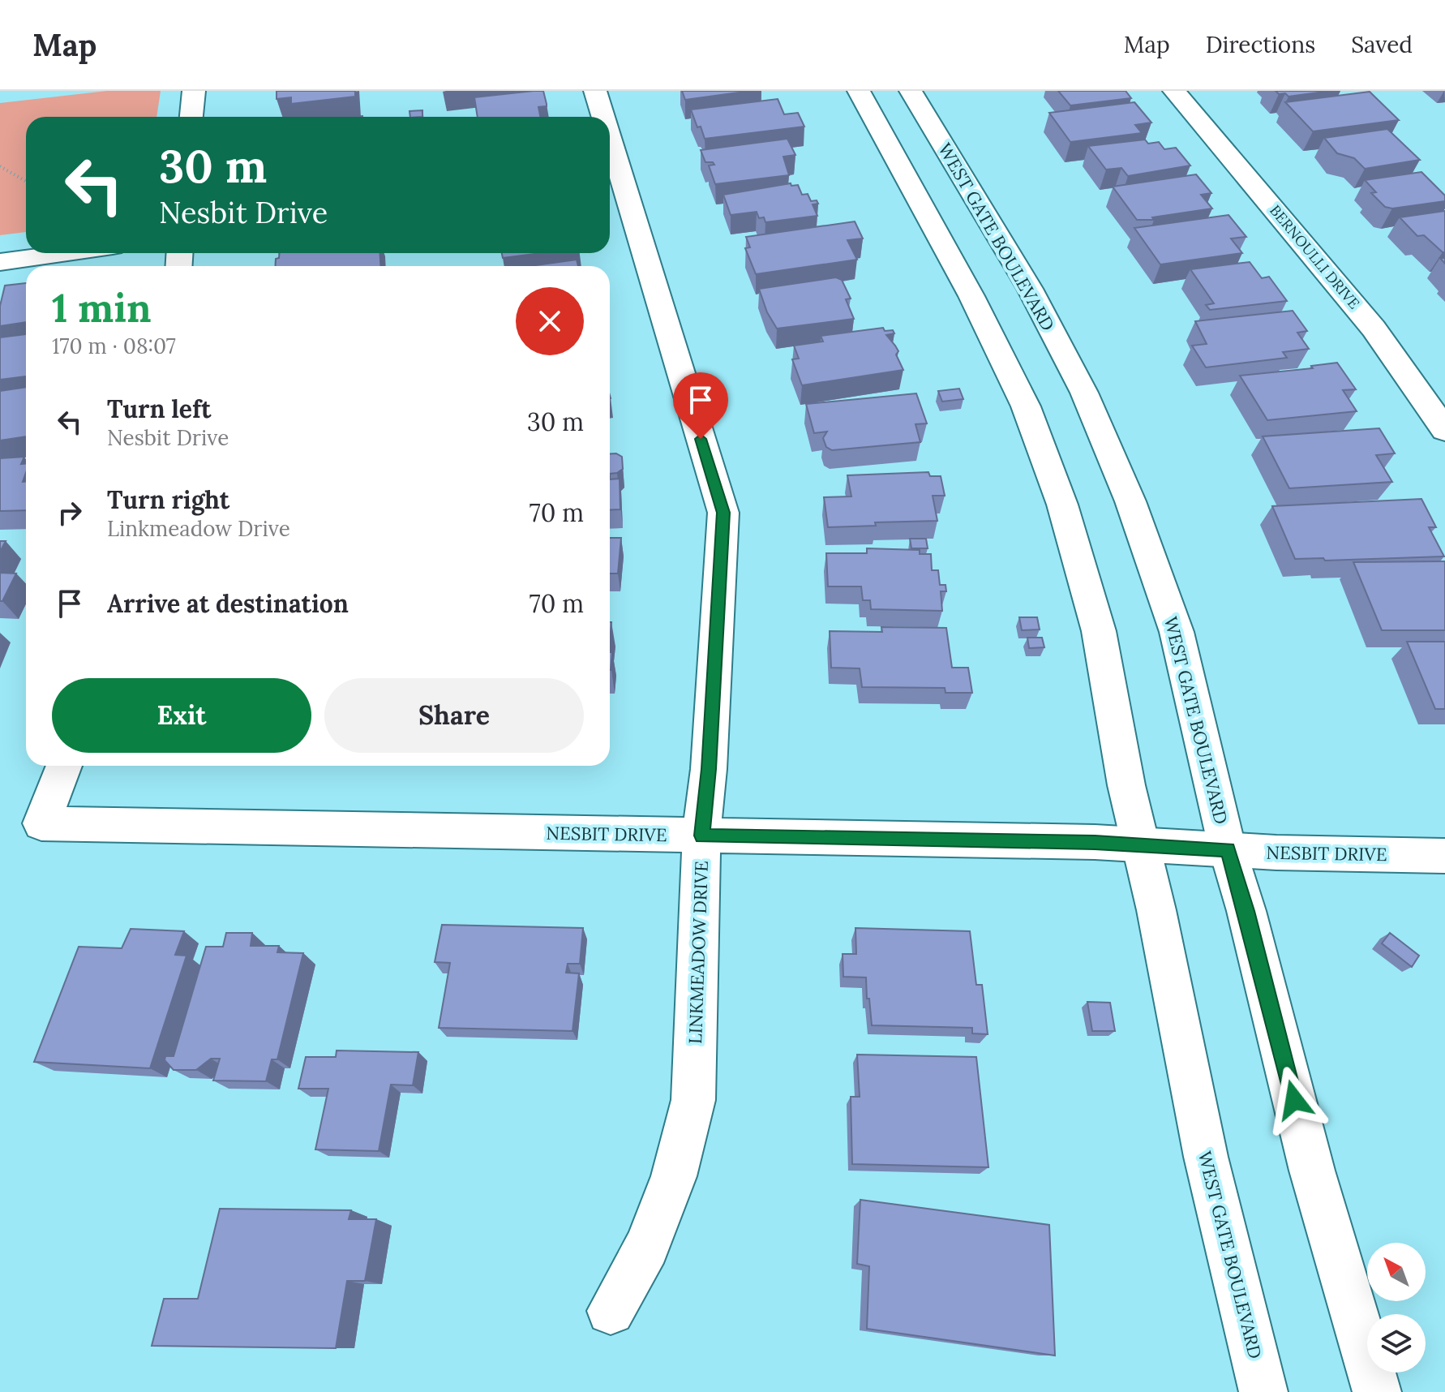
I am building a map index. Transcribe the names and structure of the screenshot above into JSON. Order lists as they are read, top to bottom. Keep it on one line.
{"streets":{"street":["WEST GATE BOULEVARD","BERNOULLI DRIVE","NESBIT DRIVE","LINKMEADOW DRIVE"]},"crossings":[["WEST GATE BOULEVARD","NESBIT DRIVE"],["NESBIT DRIVE","LINKMEADOW DRIVE"]],"north":"top left","page":{"header":"Map","nav":["Map","Directions","Saved"],"turn":["30 m","Nesbit Drive"],"heading":["1 min","170 m · 08:07"],"list":[{"name":"Turn left","note":"Nesbit Drive","value":"30 m"},{"name":"Turn right","note":"Linkmeadow Drive","value":"70 m"},{"name":"Arrive at destination","value":"70 m"}],"buttons":["Exit","Share"]}}
